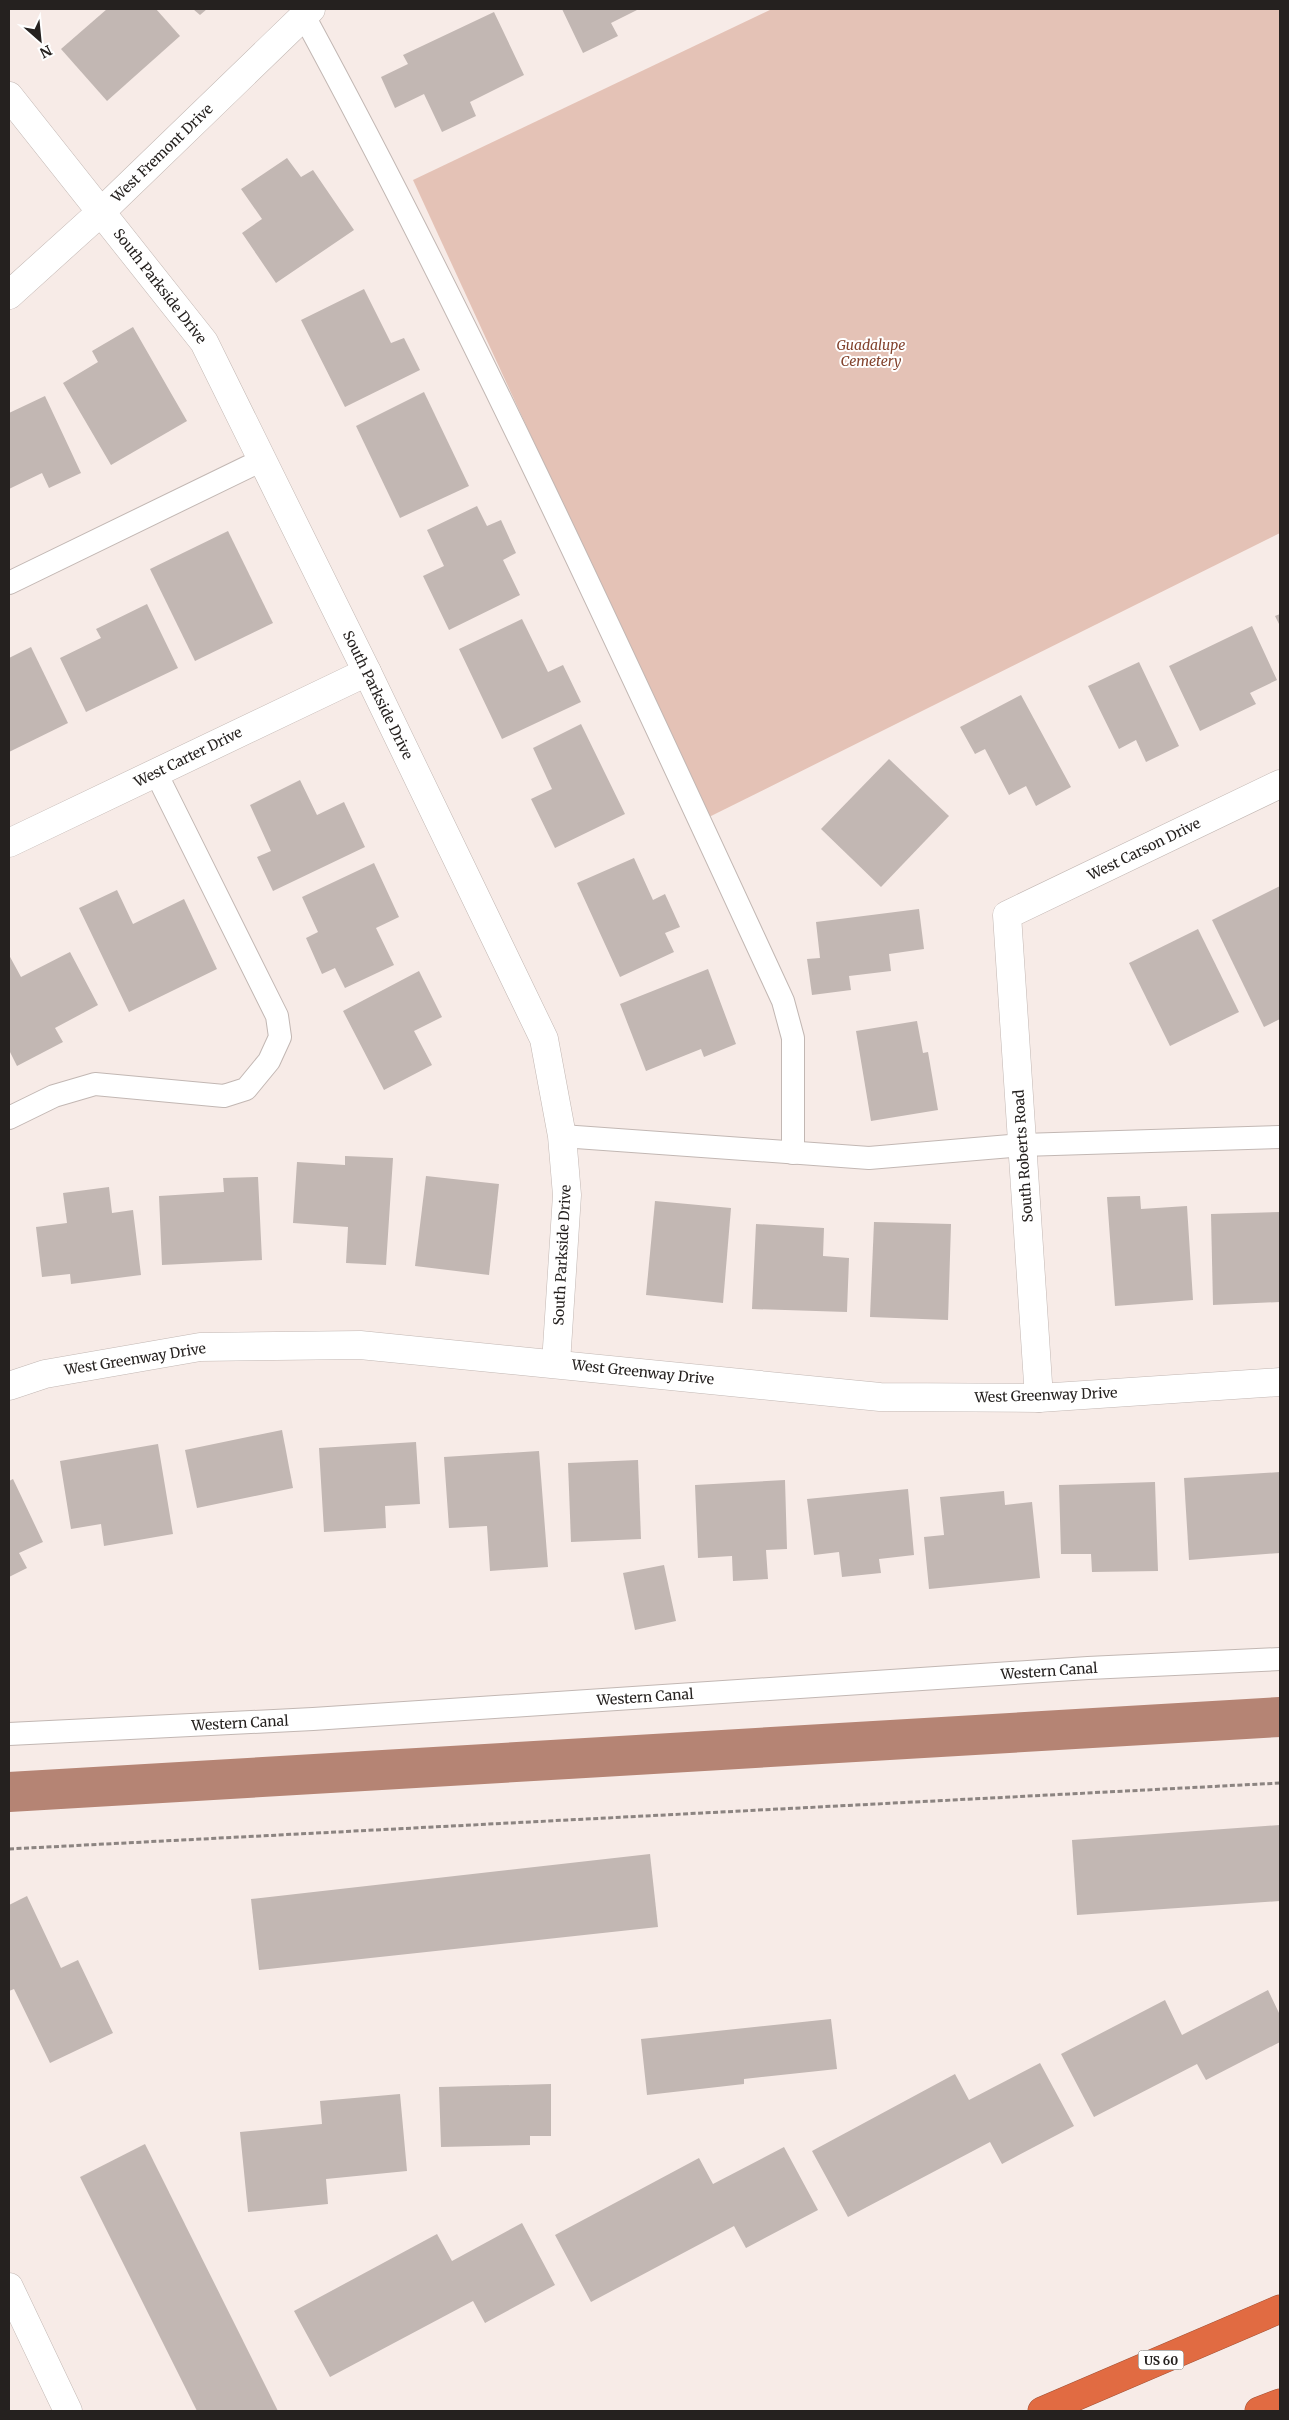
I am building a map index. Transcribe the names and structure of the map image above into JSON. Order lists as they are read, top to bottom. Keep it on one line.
{"streets":{"highway":["US 60"],"street":["West Fremont Drive","South Parkside Drive","West Carter Drive","West Carson Drive","South Roberts Road","West Greenway Drive"],"lane":["Western Canal"]},"crossings":[["West Fremont Drive","South Parkside Drive"],["South Parkside Drive","West Carter Drive"],["South Parkside Drive","West Greenway Drive"],["West Carson Drive","South Roberts Road"],["South Roberts Road","West Greenway Drive"]],"parks":["Guadalupe Cemetery"],"north":"bottom right"}
